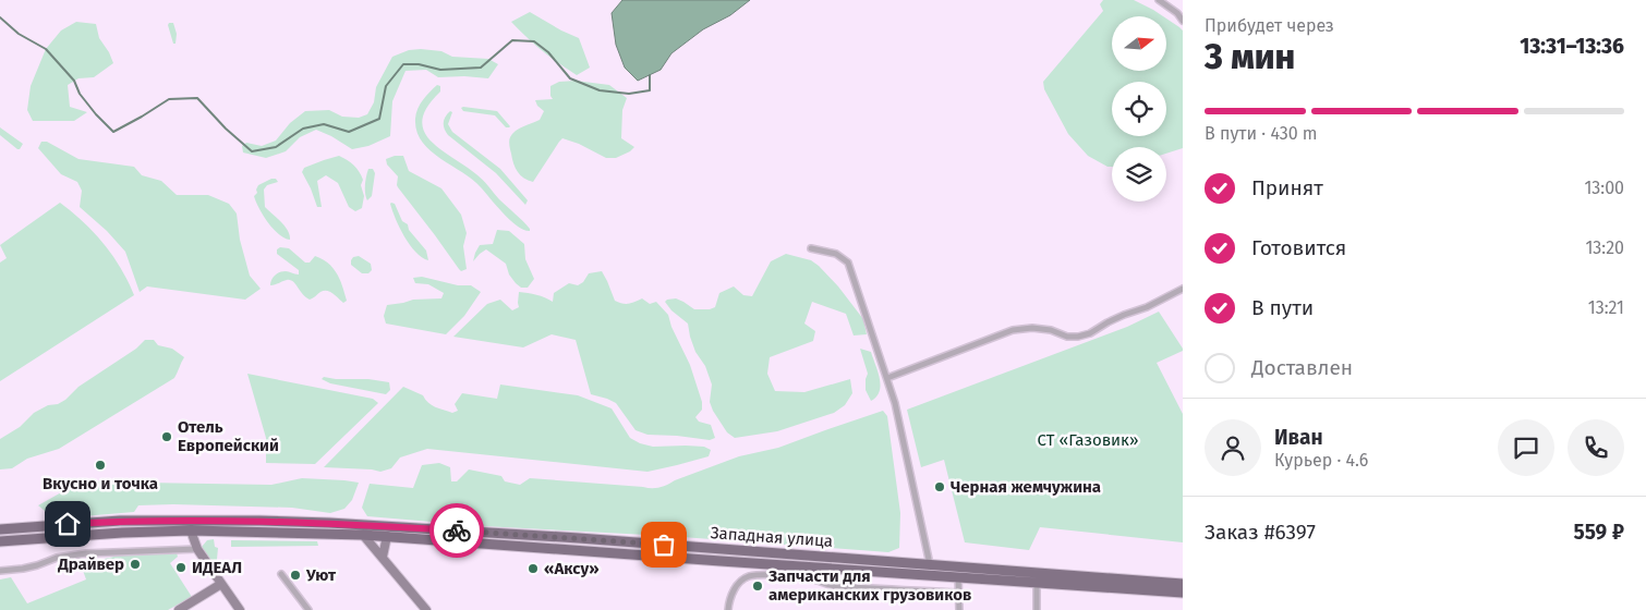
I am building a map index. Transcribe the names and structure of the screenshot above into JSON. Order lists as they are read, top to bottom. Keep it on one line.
{"streets":{"main road":["Западная улица"]},"parks":["СТ «Газовик»"],"places":["Отель Европейский","Вкусно и точка","Черная жемчужина","Драйвер","ИДЕАЛ","«Аксу»","Уют","Запчасти для американских грузовиков"],"north":"right","page":{"heading":["3 мин","Прибудет через","13:31–13:36"],"panel":["Иван","Курьер · 4.6","Заказ #6397","559 ₽"],"bar":"В пути · 430 m","list":[["Принят","13:00"],["Готовится","13:20"],["В пути","13:21"],"Доставлен"]}}
